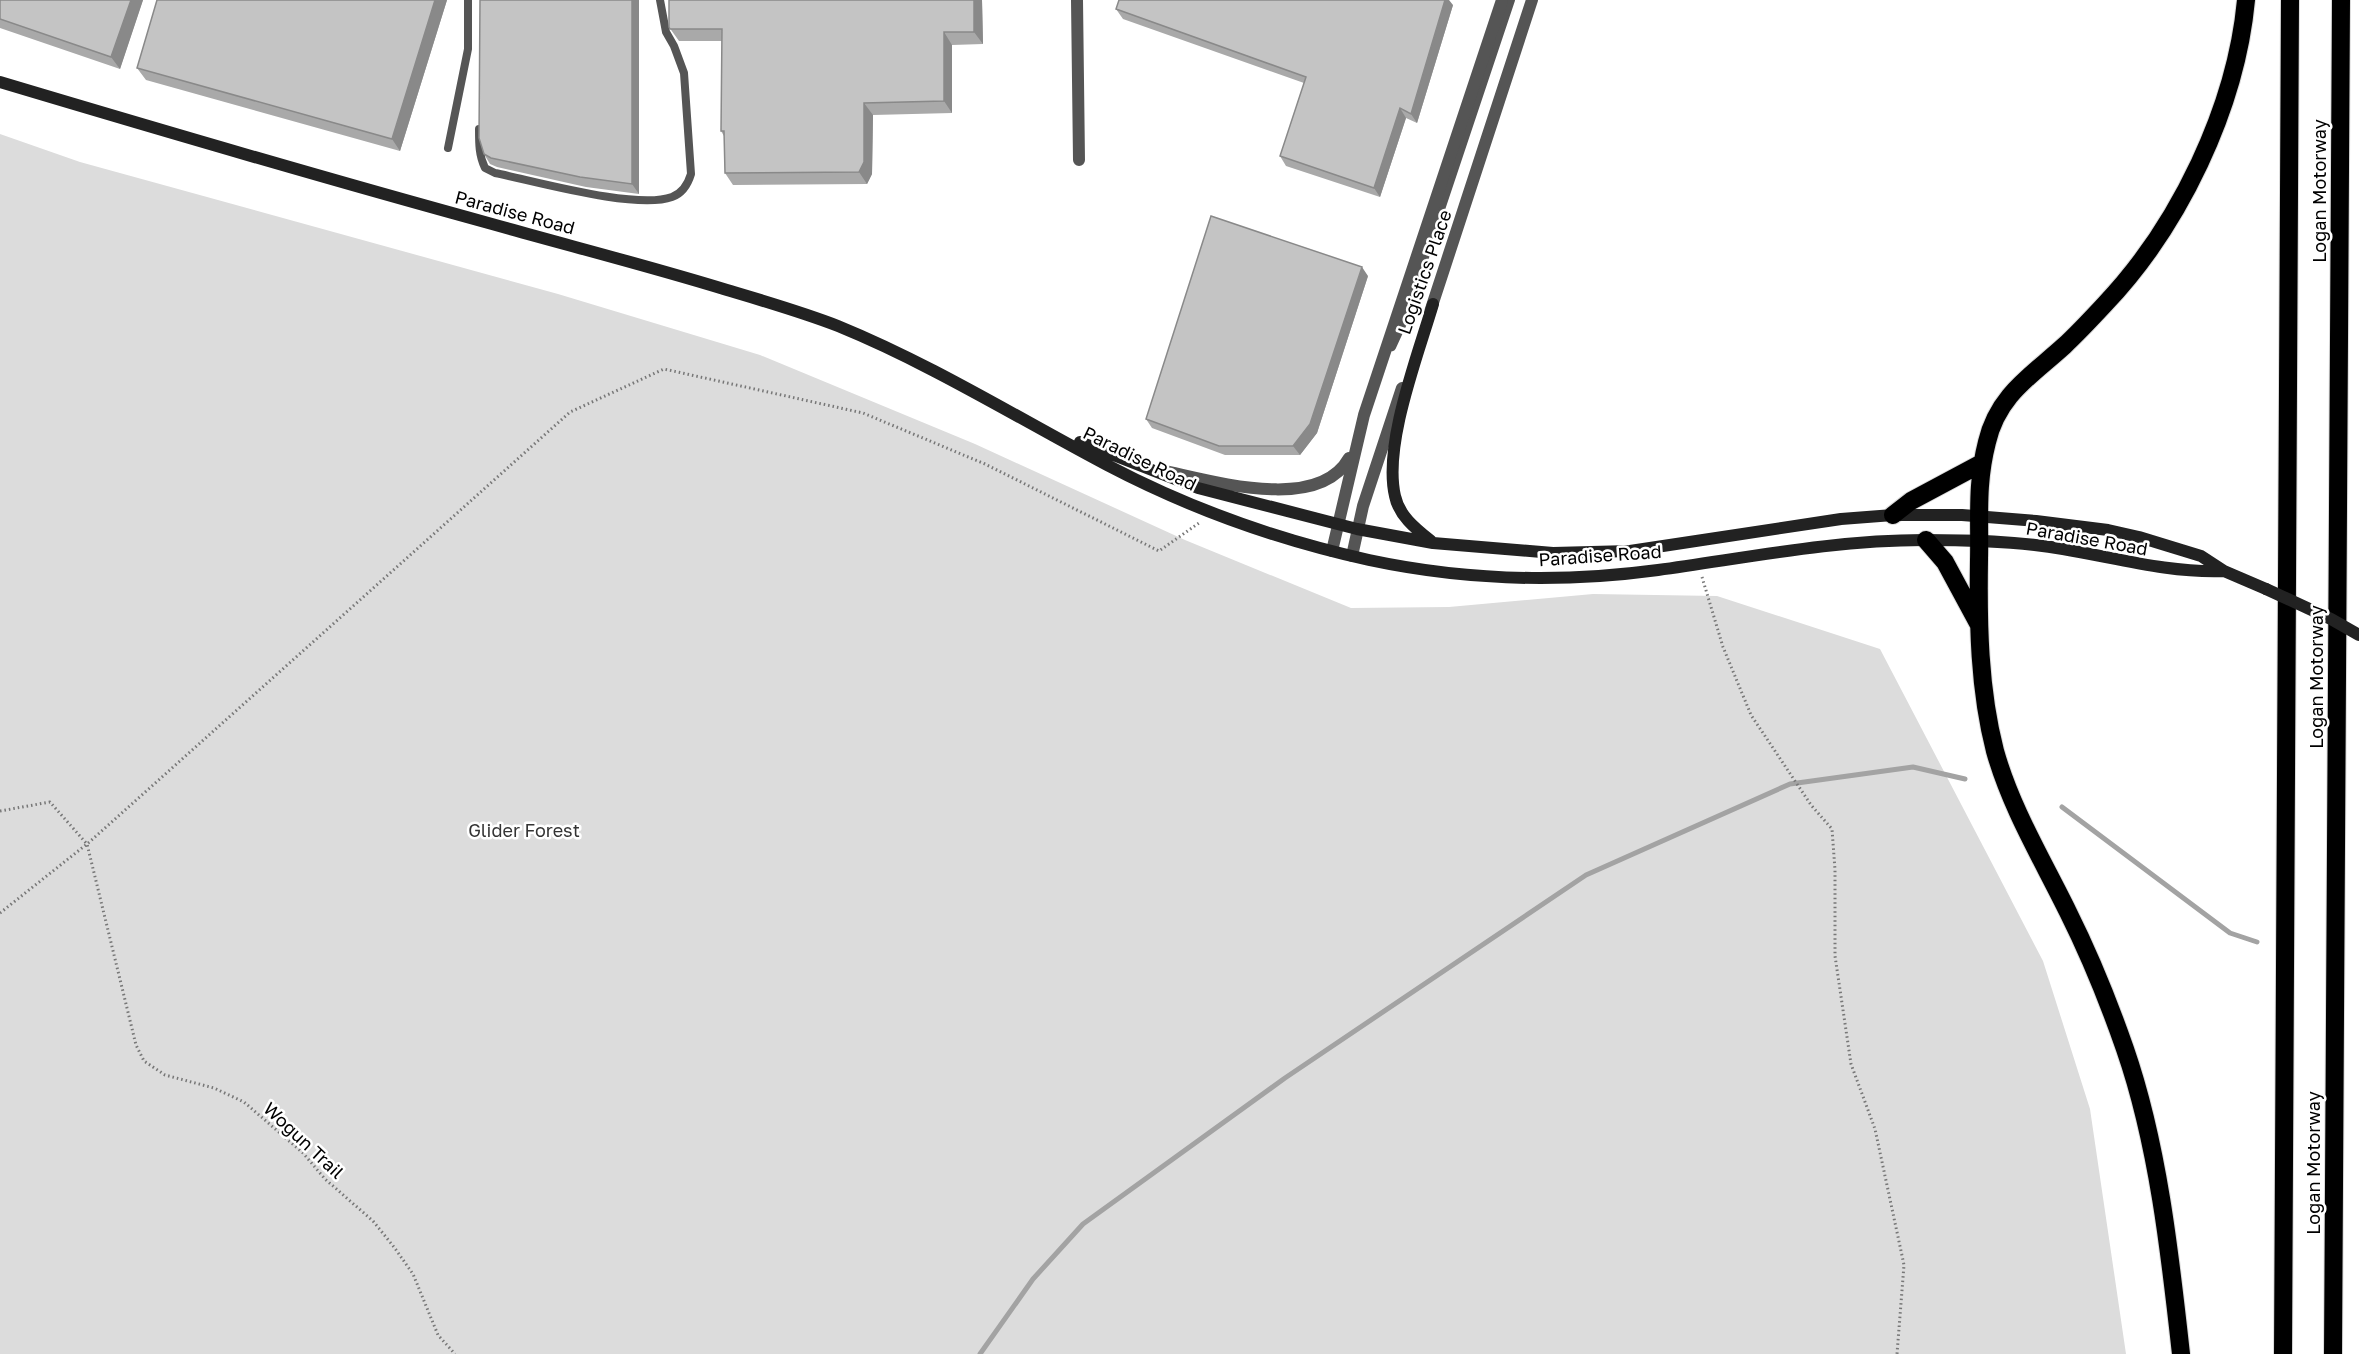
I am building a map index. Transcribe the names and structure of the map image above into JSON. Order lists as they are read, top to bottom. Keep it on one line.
{"streets":{"highway":["Logan Motorway"],"street":["Paradise Road","Logistics Place"],"path":["Wogun Trail"]},"crossings":[["Paradise Road","Logistics Place"]],"parks":["Glider Forest"]}
